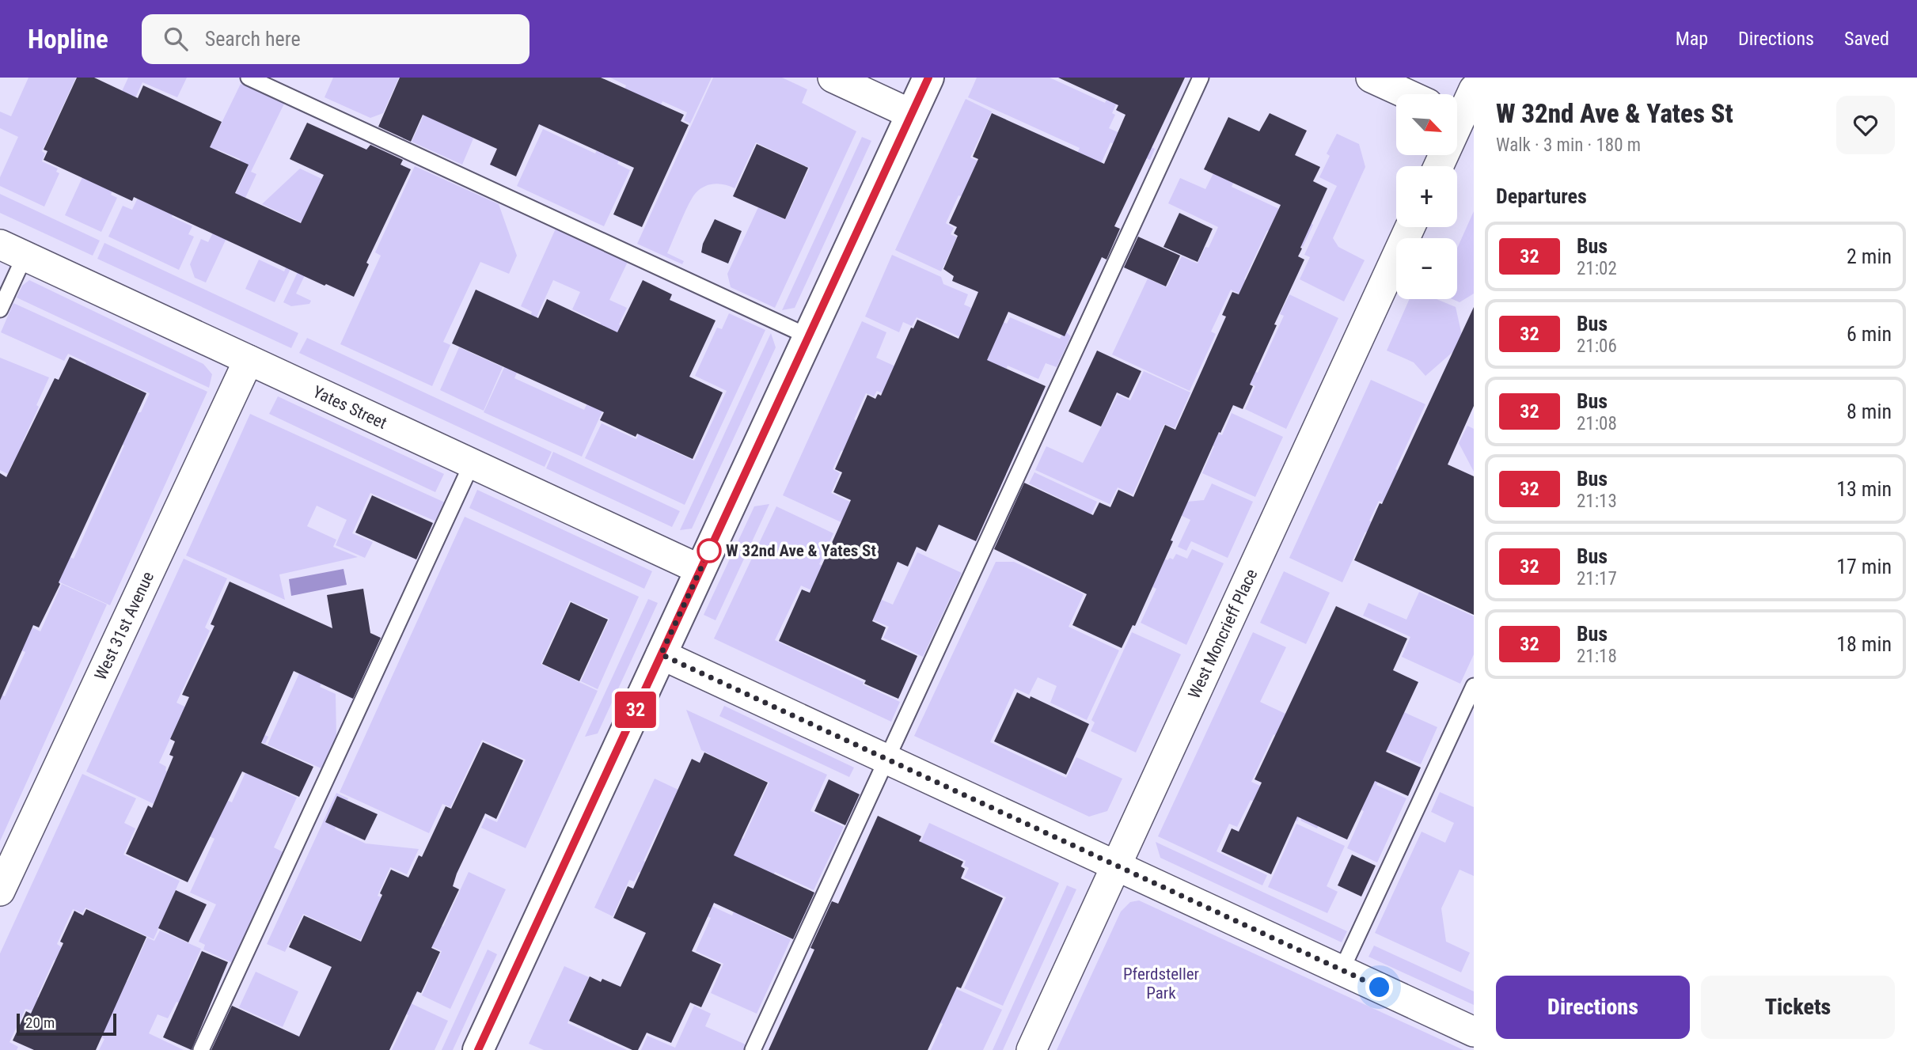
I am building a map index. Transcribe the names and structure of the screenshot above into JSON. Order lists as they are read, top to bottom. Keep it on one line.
{"streets":{"street":["Yates Street","West 31st Avenue","West Moncrieff Place"]},"crossings":[["Yates Street","West 31st Avenue"]],"parks":["Pferdsteller Park"],"places":["W 32nd Ave & Yates St"],"lines":["bus line 32"],"scale_bar":"20 m","north":"bottom right","page":{"header":"Hopline","search":"Search here","nav":["Map","Directions","Saved"],"on_map":"32","heading":[["W 32nd Ave & Yates St","Walk · 3 min · 180 m"],"Departures"],"map_buttons":["+","−"],"list":[{"mark":"32","name":"Bus","note":"21:02","value":"2 min"},{"mark":"32","name":"Bus","note":"21:06","value":"6 min"},{"mark":"32","name":"Bus","note":"21:08","value":"8 min"},{"mark":"32","name":"Bus","note":"21:13","value":"13 min"},{"mark":"32","name":"Bus","note":"21:17","value":"17 min"},{"mark":"32","name":"Bus","note":"21:18","value":"18 min"}],"buttons":["Directions","Tickets"],"scale":"20 m"}}
